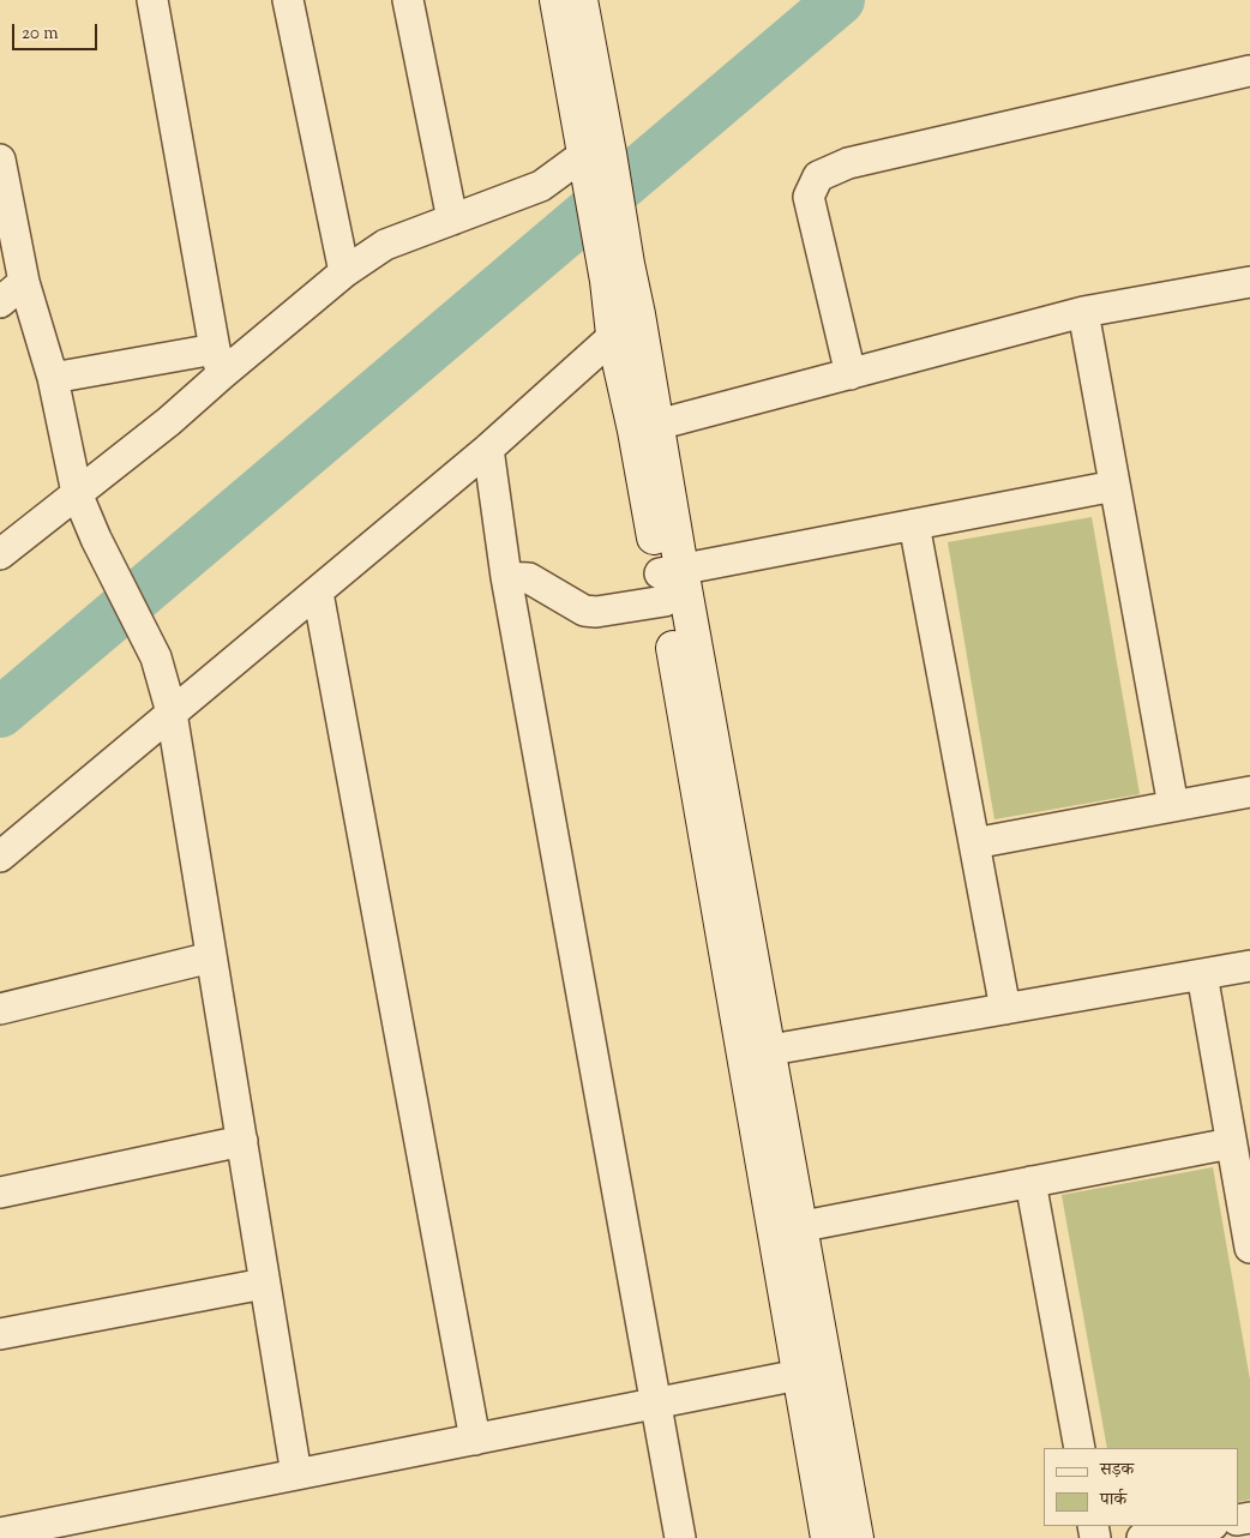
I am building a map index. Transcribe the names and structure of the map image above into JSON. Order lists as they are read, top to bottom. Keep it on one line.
{"legend":["सड़क","पार्क"],"scale_bar":"20 m"}
